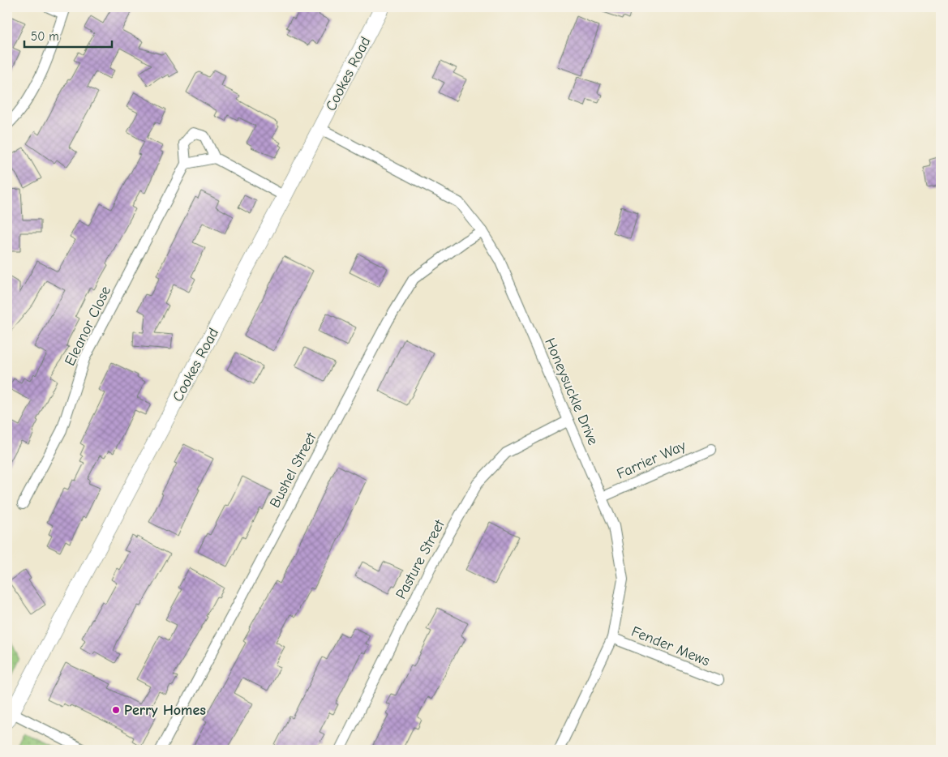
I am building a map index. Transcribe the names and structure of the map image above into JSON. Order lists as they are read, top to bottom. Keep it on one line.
{"streets":{"street":["Cookes Road","Eleanor Close","Honeysuckle Drive","Farrier Way","Bushel Street","Pasture Street","Fender Mews"]},"crossings":[["Cookes Road","Honeysuckle Drive"],["Honeysuckle Drive","Farrier Way"],["Honeysuckle Drive","Bushel Street"],["Honeysuckle Drive","Pasture Street"],["Honeysuckle Drive","Fender Mews"]],"places":["Perry Homes"],"scale_bar":"50 m"}
